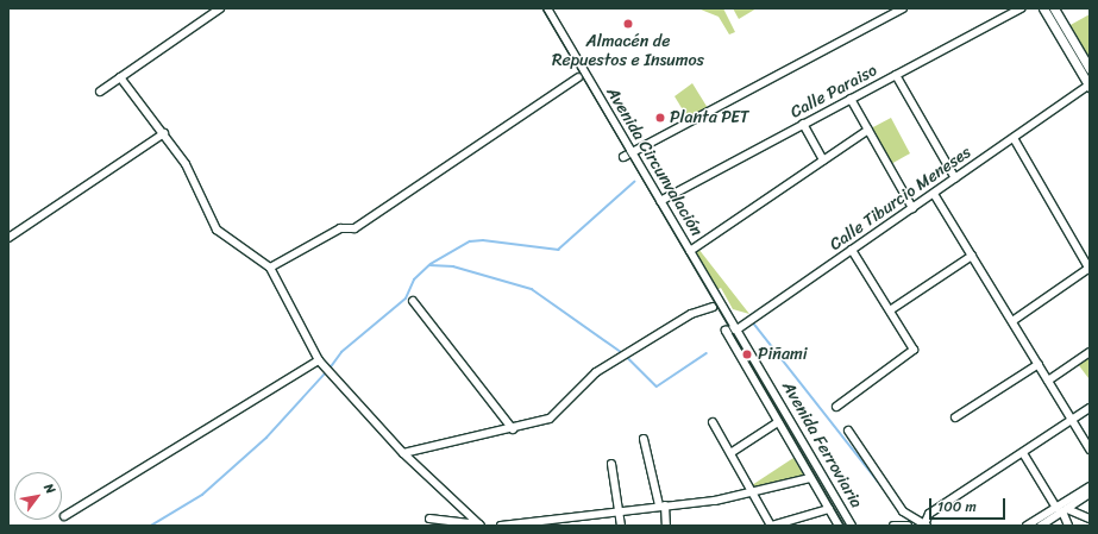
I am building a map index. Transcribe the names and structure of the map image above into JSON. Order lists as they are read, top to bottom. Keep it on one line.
{"streets":{"street":["Calle Paraiso","Avenida Circunvalación","Calle Tiburcio Meneses","Avenida Ferroviaria"]},"crossings":[["Calle Paraiso","Avenida Circunvalación"],["Avenida Circunvalación","Calle Tiburcio Meneses"],["Avenida Circunvalación","Avenida Ferroviaria"],["Calle Tiburcio Meneses","Avenida Ferroviaria"]],"places":["Almacén de Repuestos e Insumos","Planta PET","Piñami"],"scale_bar":"100 m","north":"top right"}
